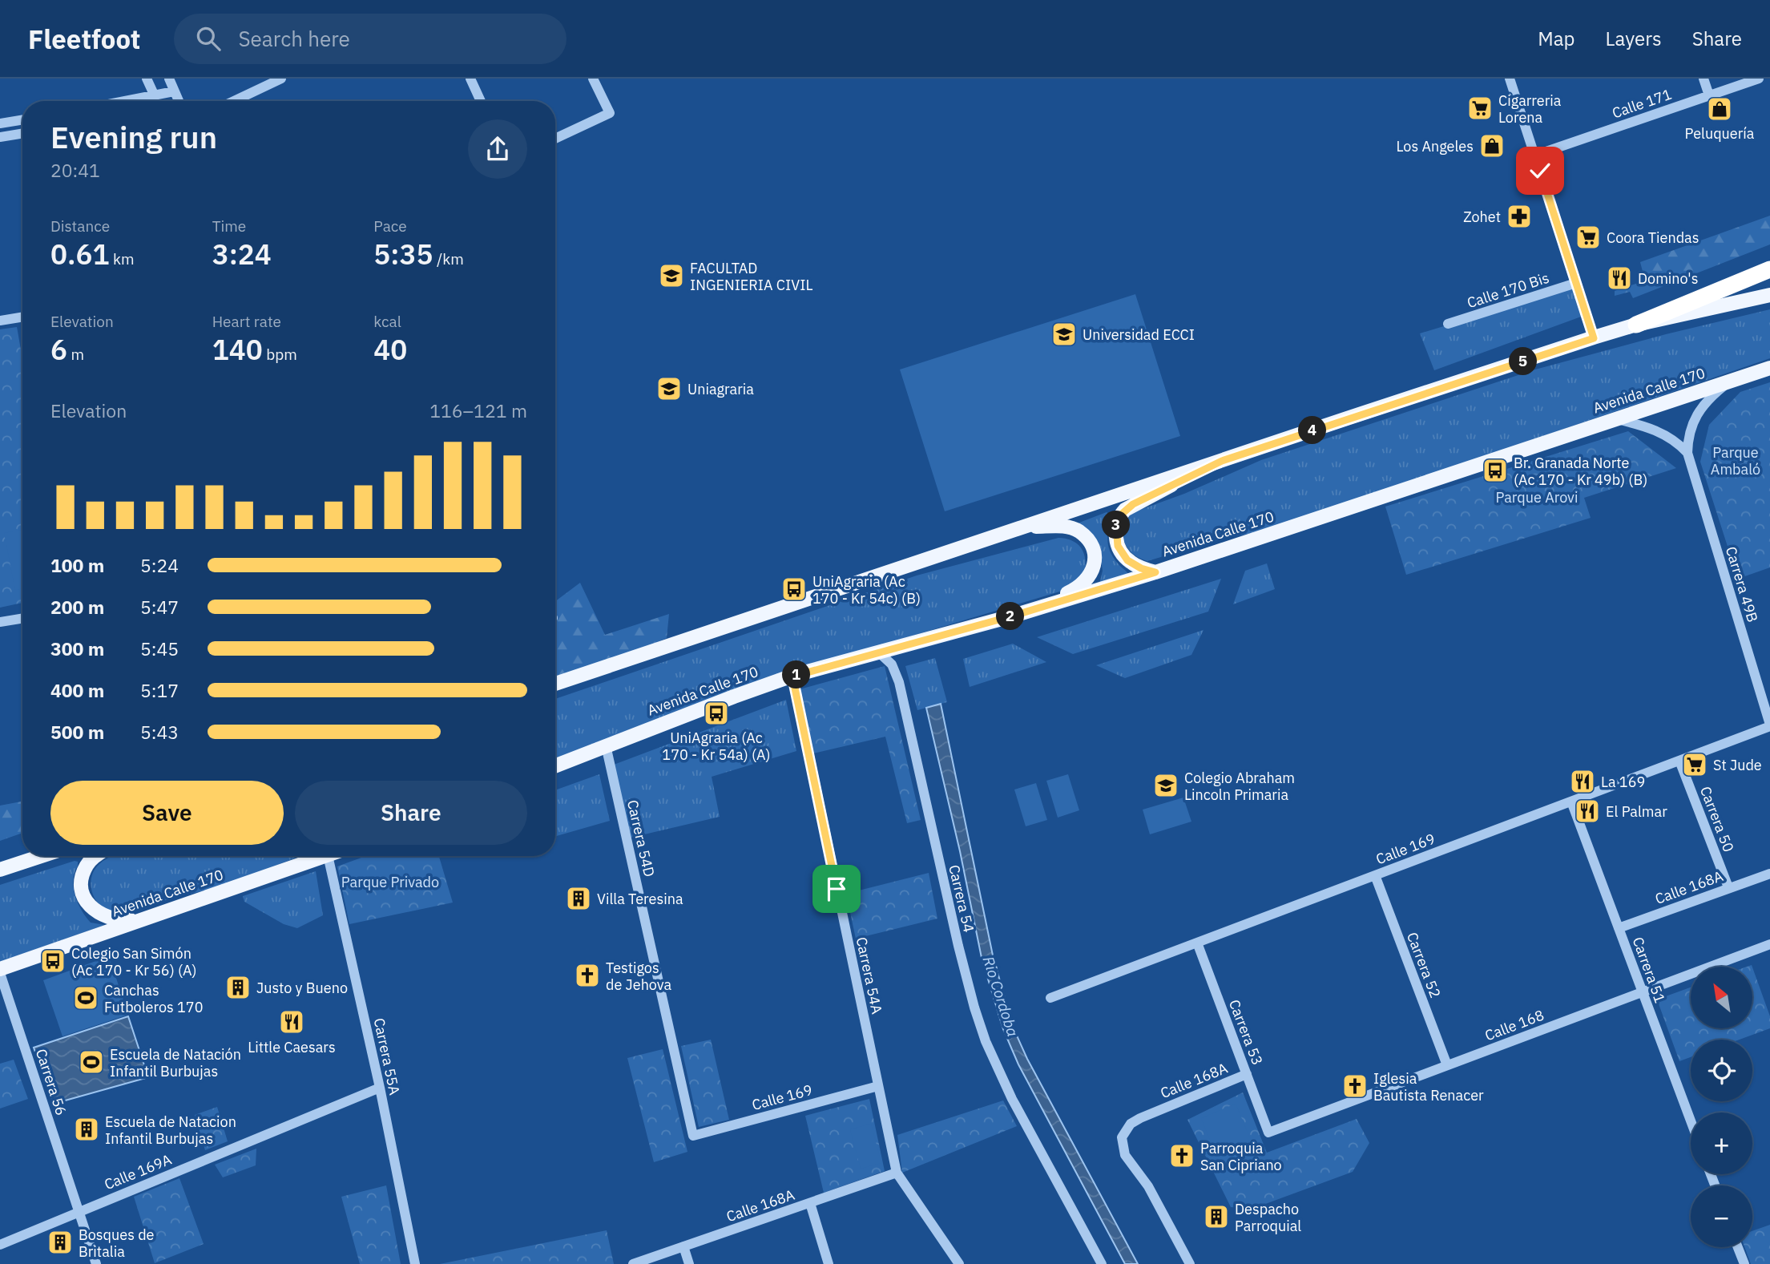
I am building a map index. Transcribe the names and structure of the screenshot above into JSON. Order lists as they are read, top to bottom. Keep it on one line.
{"streets":{"main road":["Avenida Calle 170"],"street":["Calle 171","Calle 170 Bis","Carrera 49B","Carrera 50","Carrera 54D","Calle 169","Calle 168A","Carrera 54","Carrera 52","Carrera 51","Carrera 54A","Calle 168","Carrera 53","Carrera 55A","Carrera 56","Calle 169A"]},"crossings":[["Avenida Calle 170","Carrera 49B"],["Avenida Calle 170","Carrera 54D"],["Avenida Calle 170","Carrera 54"],["Avenida Calle 170","Carrera 54A"],["Avenida Calle 170","Carrera 56"],["Carrera 49B","Calle 169"],["Carrera 50","Calle 169"],["Carrera 50","Calle 168A"],["Carrera 54D","Calle 169"],["Calle 169","Carrera 52"],["Calle 169","Carrera 51"],["Calle 169","Carrera 54A"],["Calle 169","Carrera 53"],["Calle 168A","Carrera 51"],["Calle 168A","Carrera 54A"],["Calle 168A","Carrera 53"],["Carrera 52","Calle 168"],["Carrera 51","Calle 168"],["Calle 168","Carrera 53"],["Carrera 55A","Calle 169A"],["Carrera 56","Calle 169A"]],"water":["Rio Cordoba"],"parks":["Parque Ambaló","Parque Arovi","Parque Privado"],"places":{"supermarket":["Cigarreria Lorena","Coora Tiendas","St Jude"],"shop":["Peluquería","Los Angeles"],"pharmacy":["Zohet"],"school or university":["FACULTAD INGENIERIA CIVIL","Universidad ECCI","Uniagraria","Colegio Abraham Lincoln Primaria"],"restaurant":["Domino's","La 169","El Palmar","Little Caesars"],"bus stop":["Br. Granada Norte (Ac 170 - Kr 49b) (B)","UniAgraria (Ac 170 - Kr 54c) (B)","UniAgraria (Ac 170 - Kr 54a) (A)","Colegio San Simón (Ac 170 - Kr 56) (A)"],"building":["Villa Teresina","Justo y Bueno","Escuela de Natacion Infantil Burbujas","Despacho Parroquial","Bosques de Britalia"],"church":["Testigos de Jehova","Iglesia Bautista Renacer","Parroquia San Cipriano"],"sports":["Canchas Futboleros 170","Escuela de Natación Infantil Burbujas"]},"north":"top left","page":{"header":"Fleetfoot","search":"Search here","nav":["Map","Layers","Share"],"heading":["Evening run","20:41"],"stats":[["Distance","0.61 km"],["Time","3:24"],["Pace","5:35 /km"],["Elevation","6 m"],["Heart rate","140 bpm"],["kcal","40"]],"pins":["5","4","3","2","1"],"chart":["Elevation","116–121 m"],"list":[{"name":"100 m","note":"5:24"},{"name":"200 m","note":"5:47"},{"name":"300 m","note":"5:45"},{"name":"400 m","note":"5:17"},{"name":"500 m","note":"5:43"}],"buttons":["Save","Share"],"map_buttons":["+","−"]}}
